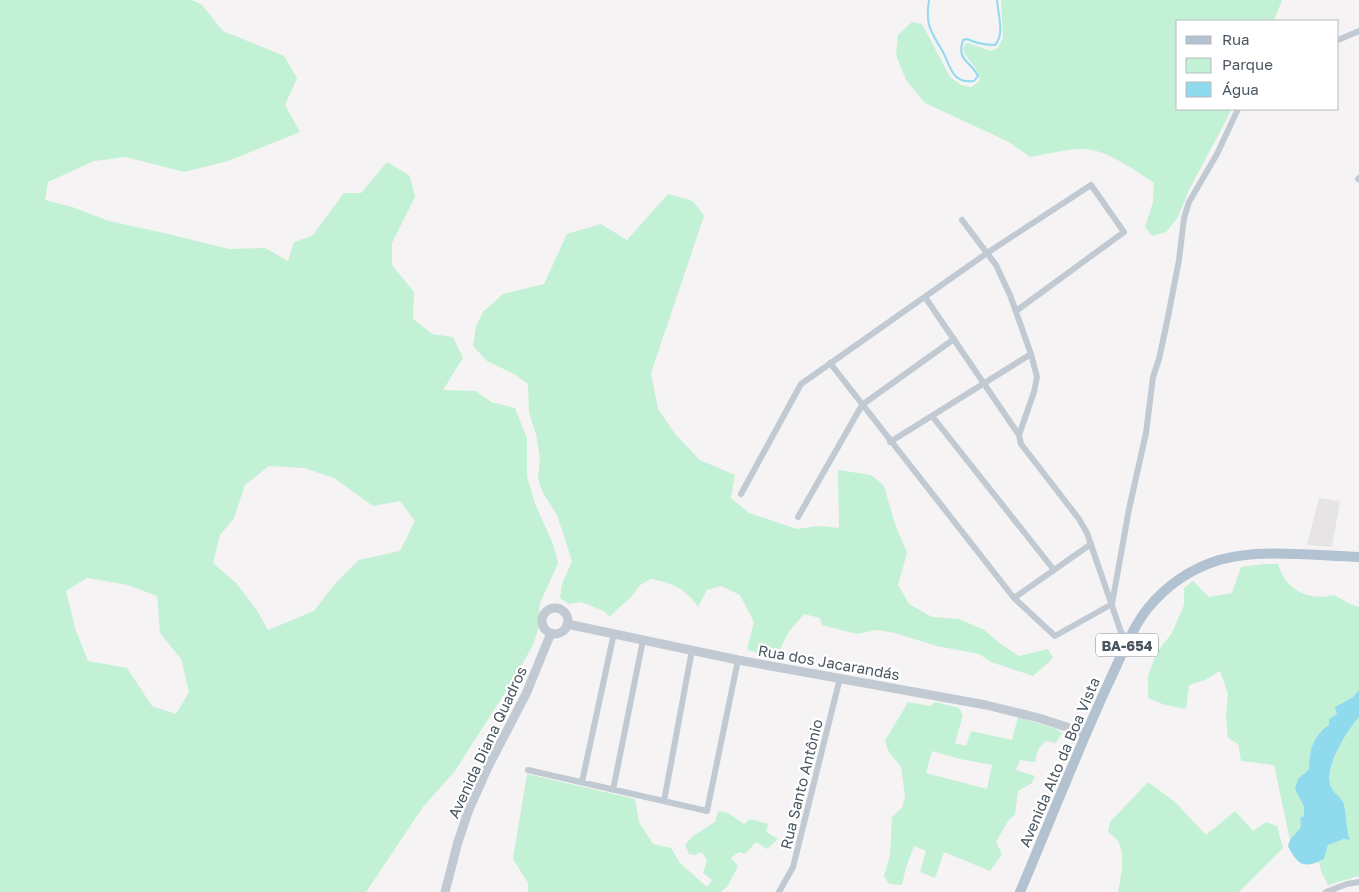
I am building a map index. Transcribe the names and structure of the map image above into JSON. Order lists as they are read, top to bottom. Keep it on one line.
{"streets":{"main road":["BA-654","Avenida Alto da Boa Vista"],"street":["Rua dos Jacarandás","Avenida Diana Quadros","Rua Santo Antônio"]},"crossings":[["Rua dos Jacarandás","Avenida Diana Quadros"],["Rua dos Jacarandás","Avenida Alto da Boa Vista"],["Rua dos Jacarandás","Rua Santo Antônio"]],"legend":["Rua","Parque","Água"]}
